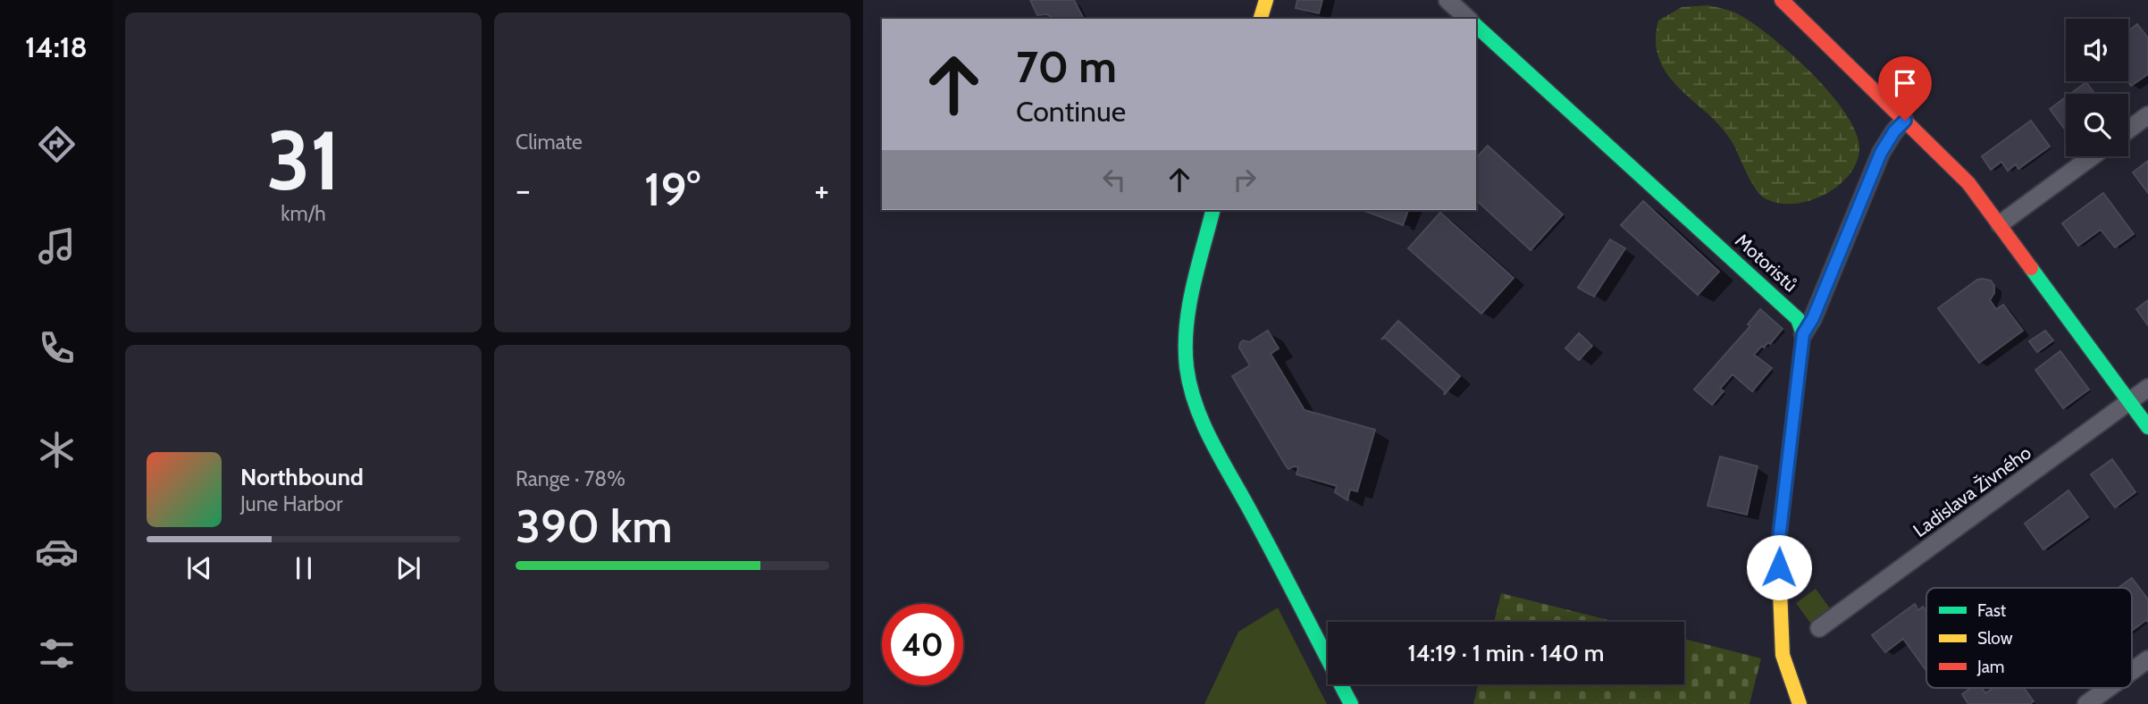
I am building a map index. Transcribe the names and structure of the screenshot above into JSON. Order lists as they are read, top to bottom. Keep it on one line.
{"streets":{"street":["Motoristů","Ladislava Živného"]},"legend":["Fast","Slow","Jam"],"page":{"tabs":"14:18","tile":[["31","km/h"],"Climate",["Range · 78%","390 km"]],"turn":["70 m","Continue"],"heat":["−","19°","+"],"song":["Northbound","June Harbor"],"limit":"40","trip":"14:19 · 1 min · 140 m"}}
